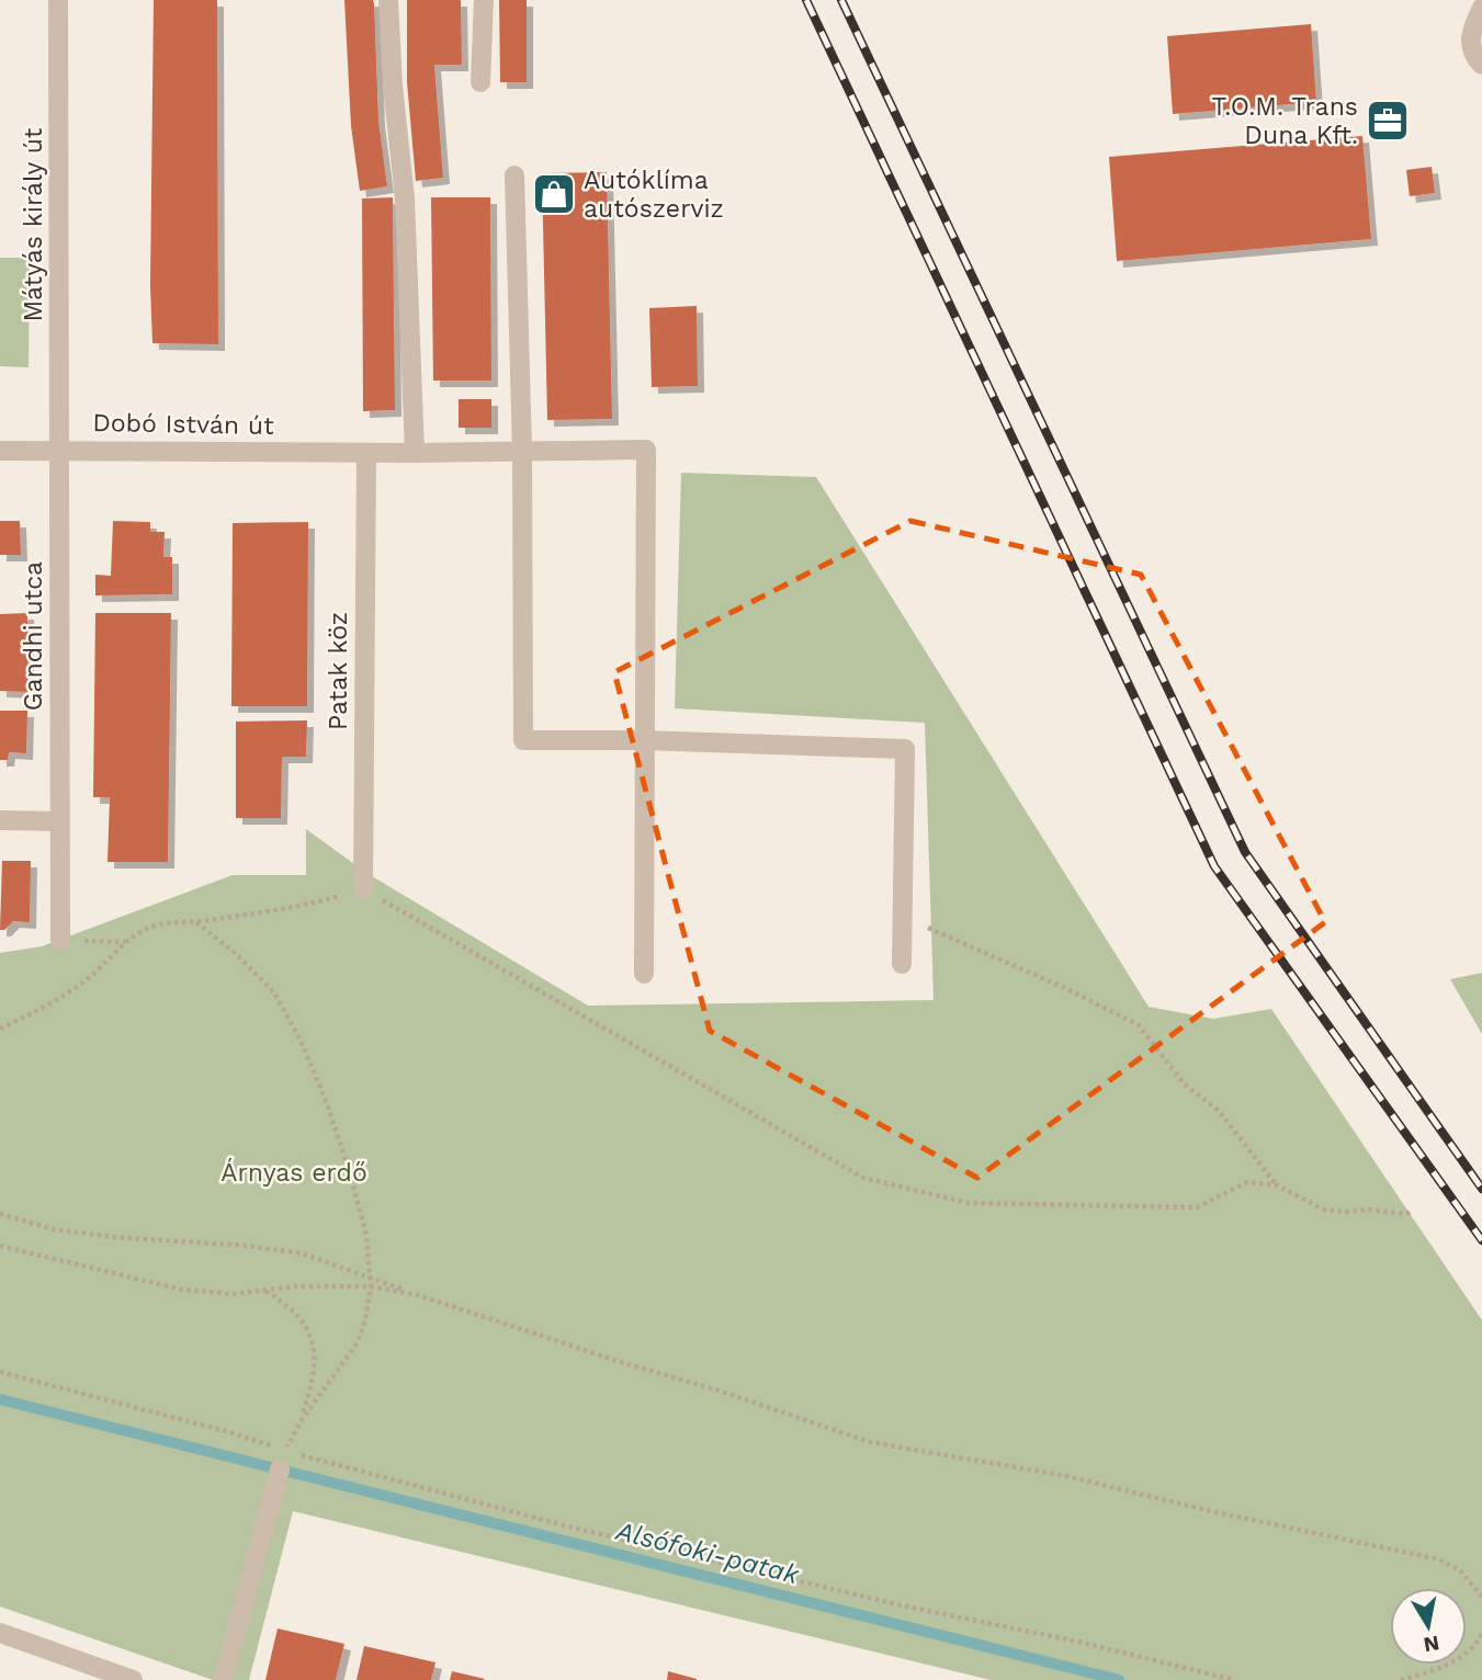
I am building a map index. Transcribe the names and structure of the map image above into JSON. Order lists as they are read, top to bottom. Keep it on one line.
{"streets":{"street":["Mátyás király út","Dobó István út","Gandhi utca","Patak köz"]},"crossings":[["Mátyás király út","Dobó István út"],["Mátyás király út","Gandhi utca"],["Dobó István út","Gandhi utca"],["Dobó István út","Patak köz"]],"water":["Alsófoki-patak"],"parks":["Árnyas erdő"],"places":{"office":["T.O.M. Trans Duna Kft."],"shop":["Autóklíma autószerviz"]},"north":"bottom"}
